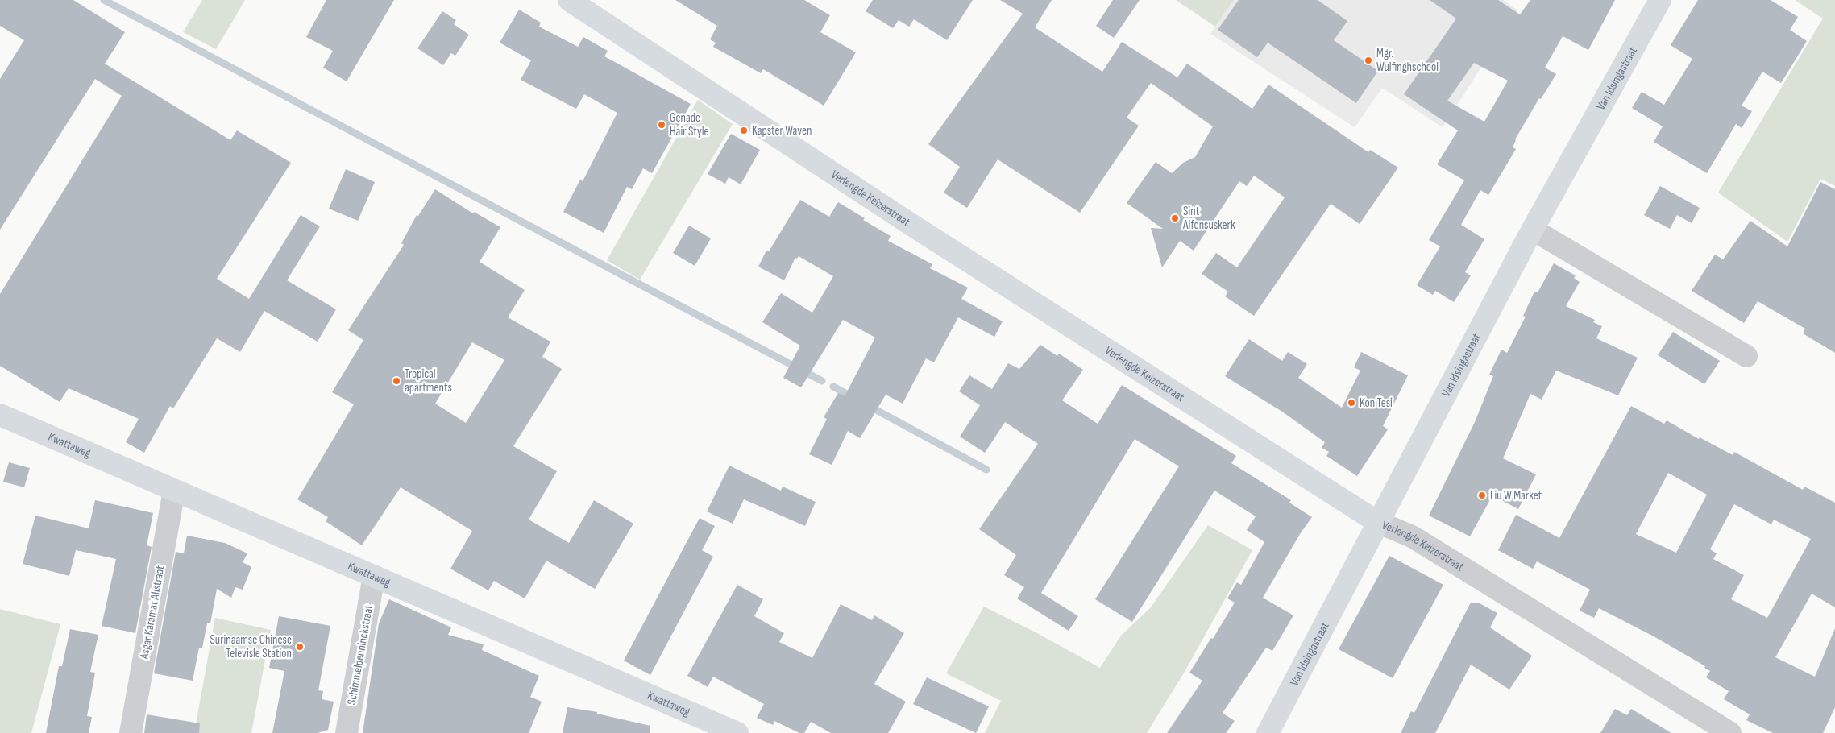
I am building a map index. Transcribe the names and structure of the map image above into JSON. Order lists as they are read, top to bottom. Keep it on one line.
{"streets":{"main road":["Van Idsingastraat","Verlengde Keizerstraat","Kwattaweg"],"street":["Asgar Karamat Alistraat","Schimmelpenninckstraat"]},"crossings":[["Van Idsingastraat","Verlengde Keizerstraat"],["Kwattaweg","Asgar Karamat Alistraat"],["Kwattaweg","Schimmelpenninckstraat"]],"places":["Mgr. Wulfinghschool","Genade Hair Style","Kapster Waven","Sint Alfonsuskerk","Tropical apartments","Kon Tesi","Liu W Market","Surinaamse Chinese Televisle Station"]}
